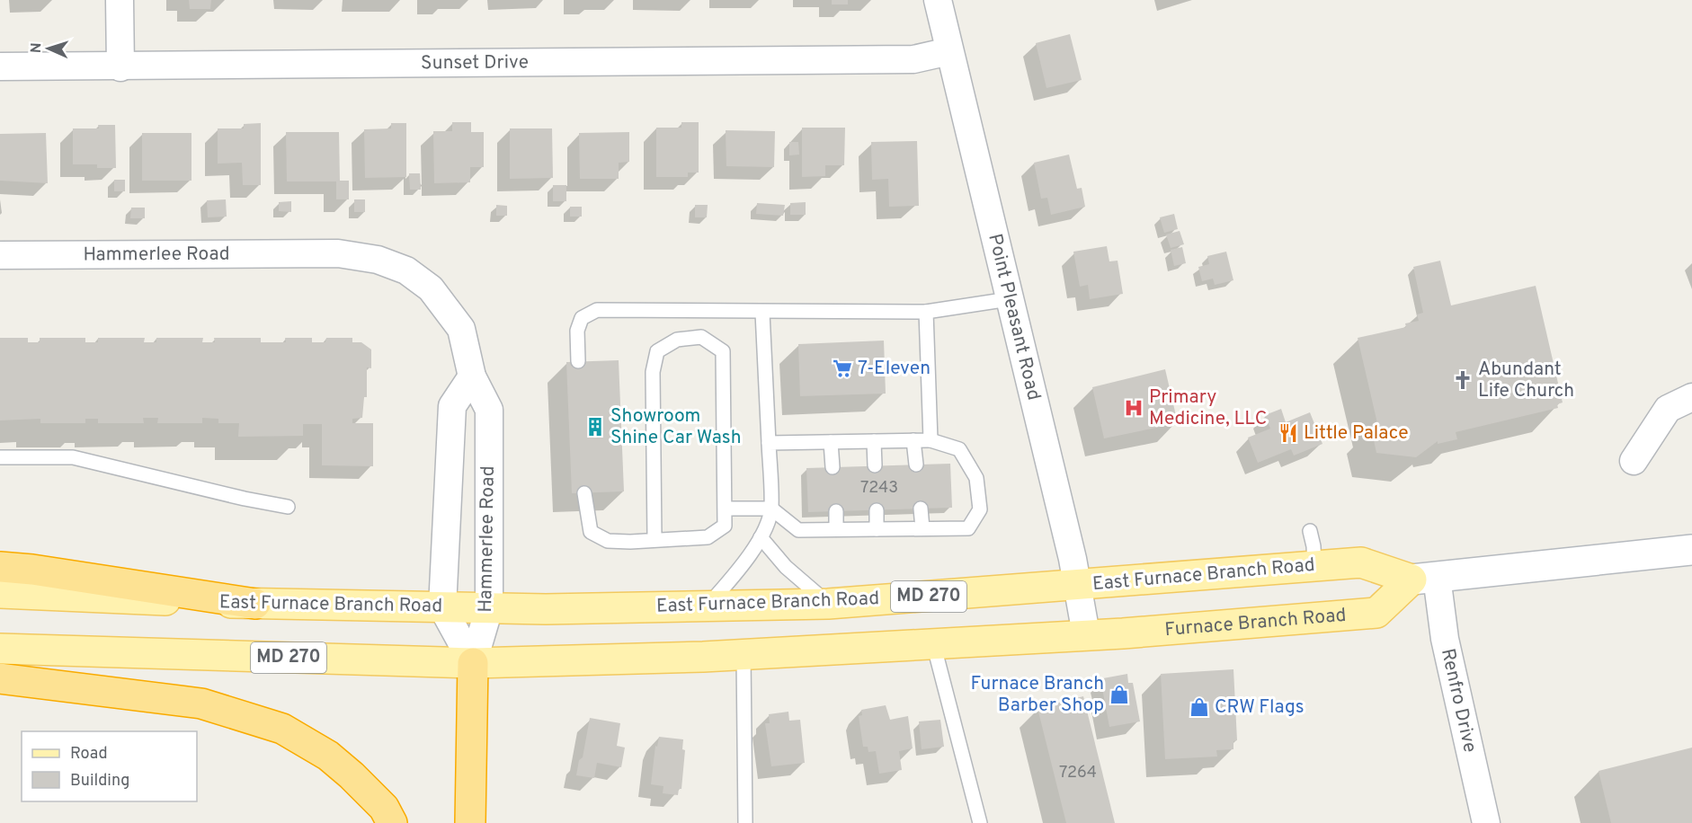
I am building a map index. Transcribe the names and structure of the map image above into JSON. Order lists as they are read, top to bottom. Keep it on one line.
{"streets":{"main road":["East Furnace Branch Road","MD 270","Furnace Branch Road"],"street":["Sunset Drive","Hammerlee Road","Point Pleasant Road","Renfro Drive"]},"crossings":[["Sunset Drive","Point Pleasant Road"],["Hammerlee Road","East Furnace Branch Road"],["Hammerlee Road","MD 270"],["Point Pleasant Road","East Furnace Branch Road"],["Point Pleasant Road","MD 270"],["Point Pleasant Road","Furnace Branch Road"],["East Furnace Branch Road","Furnace Branch Road"],["East Furnace Branch Road","Renfro Drive"],["MD 270","Furnace Branch Road"],["Furnace Branch Road","Renfro Drive"]],"places":{"supermarket":["7-Eleven"],"church":["Abundant Life Church"],"hospital":["Primary Medicine, LLC"],"building":["Showroom Shine Car Wash"],"restaurant":["Little Palace"],"shop":["Furnace Branch Barber Shop","CRW Flags"]},"house_numbers":["7243","7264"],"legend":["Road","Building"],"north":"left"}
